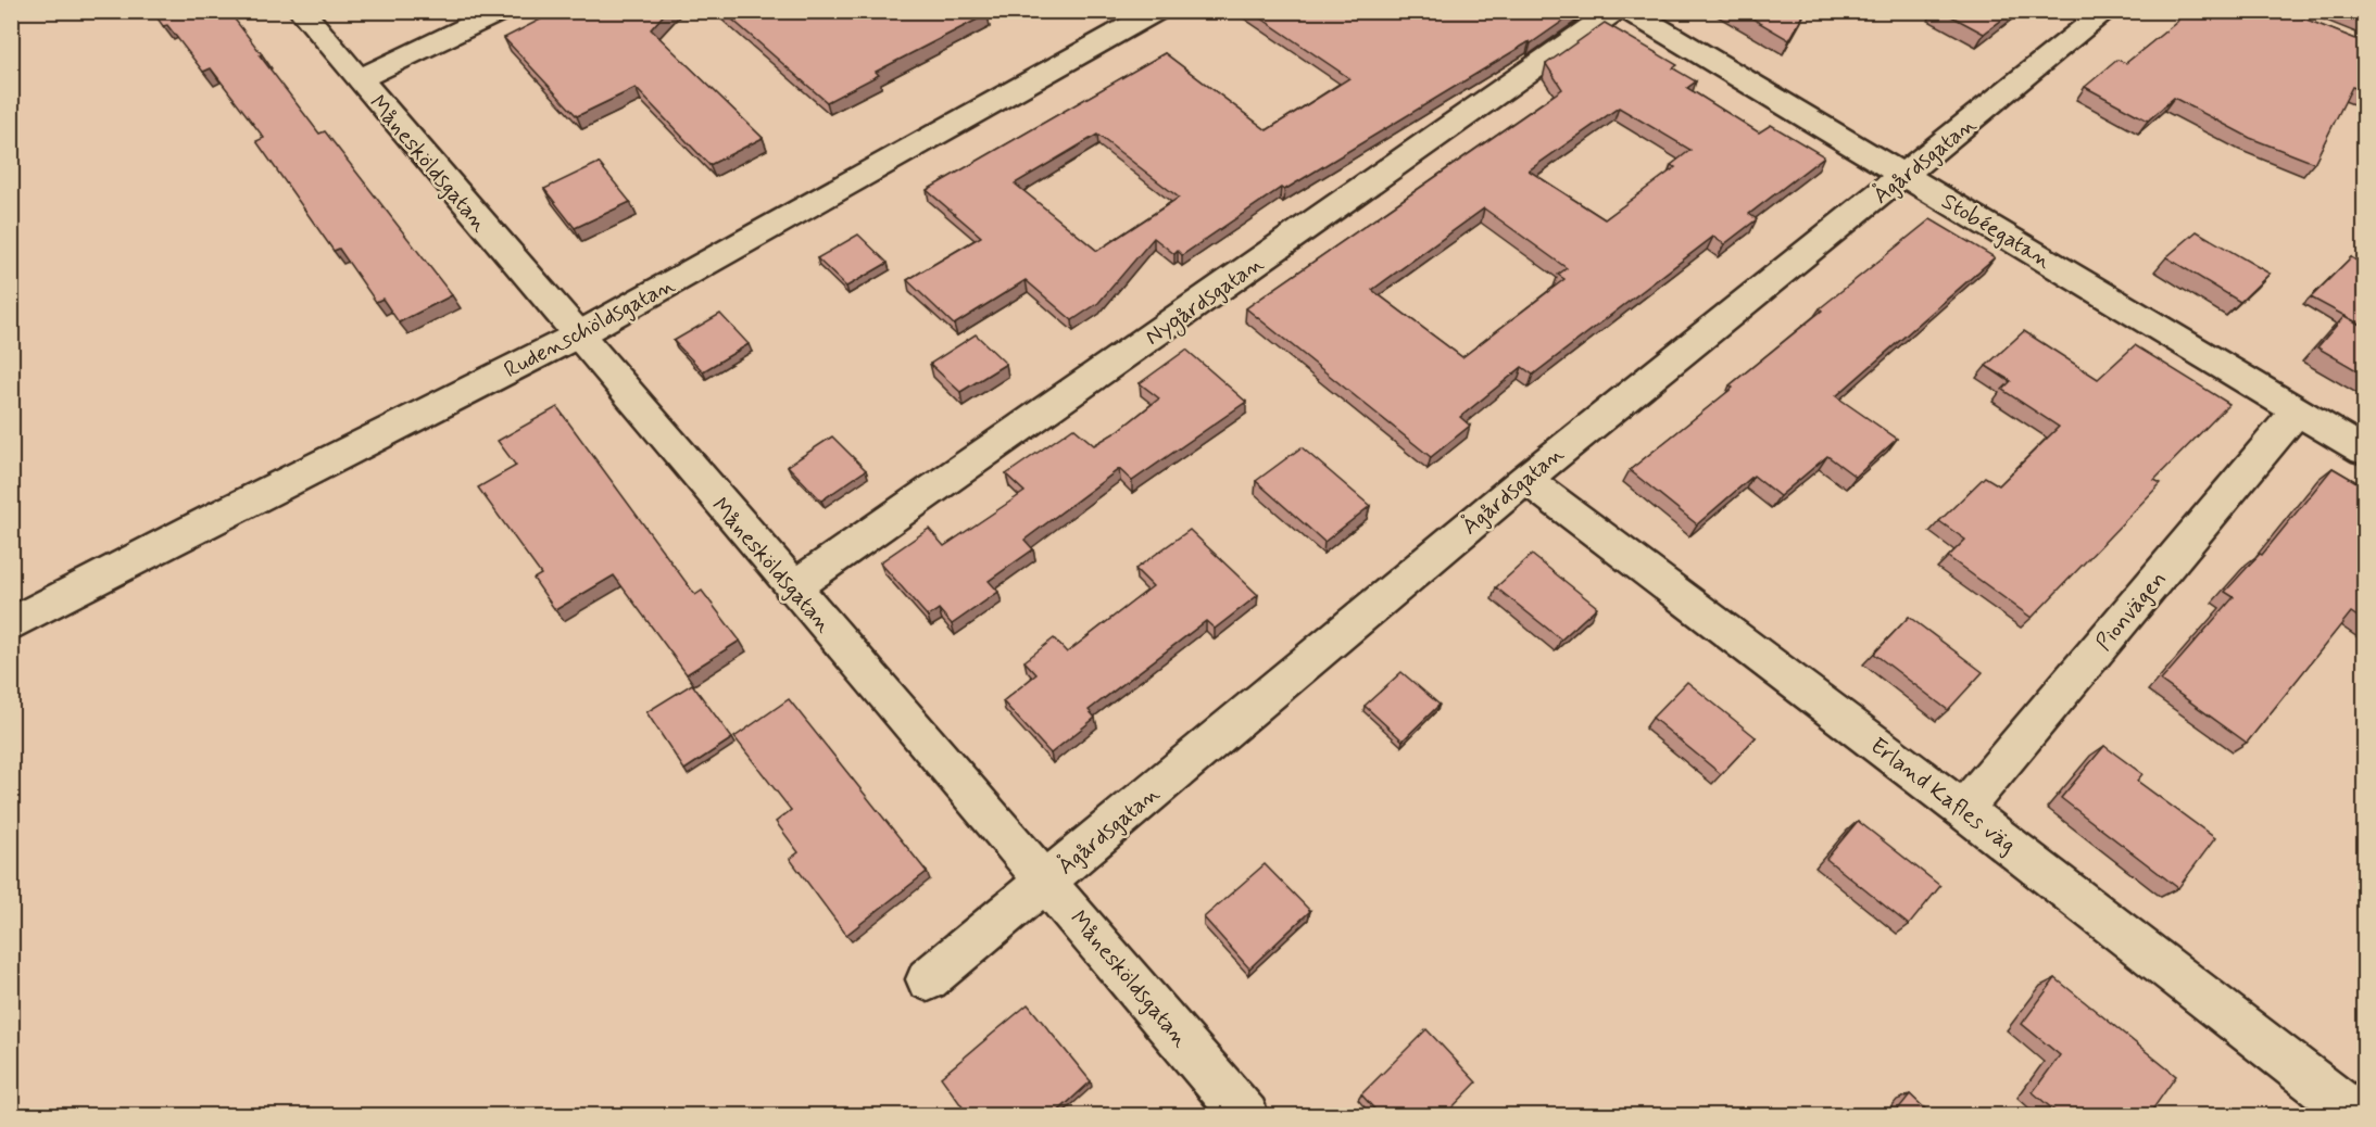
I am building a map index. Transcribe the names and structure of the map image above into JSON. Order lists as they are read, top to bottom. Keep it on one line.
{"streets":{"street":["Ågårdsgatan","Månesköldsgatan","Stobéegatan","Nygårdsgatan","Rudenschöldsgatan","Pionvägen","Erland Kafles väg"]},"crossings":[["Ågårdsgatan","Månesköldsgatan"],["Ågårdsgatan","Stobéegatan"],["Ågårdsgatan","Erland Kafles väg"],["Månesköldsgatan","Nygårdsgatan"],["Månesköldsgatan","Rudenschöldsgatan"],["Stobéegatan","Pionvägen"],["Pionvägen","Erland Kafles väg"]]}
